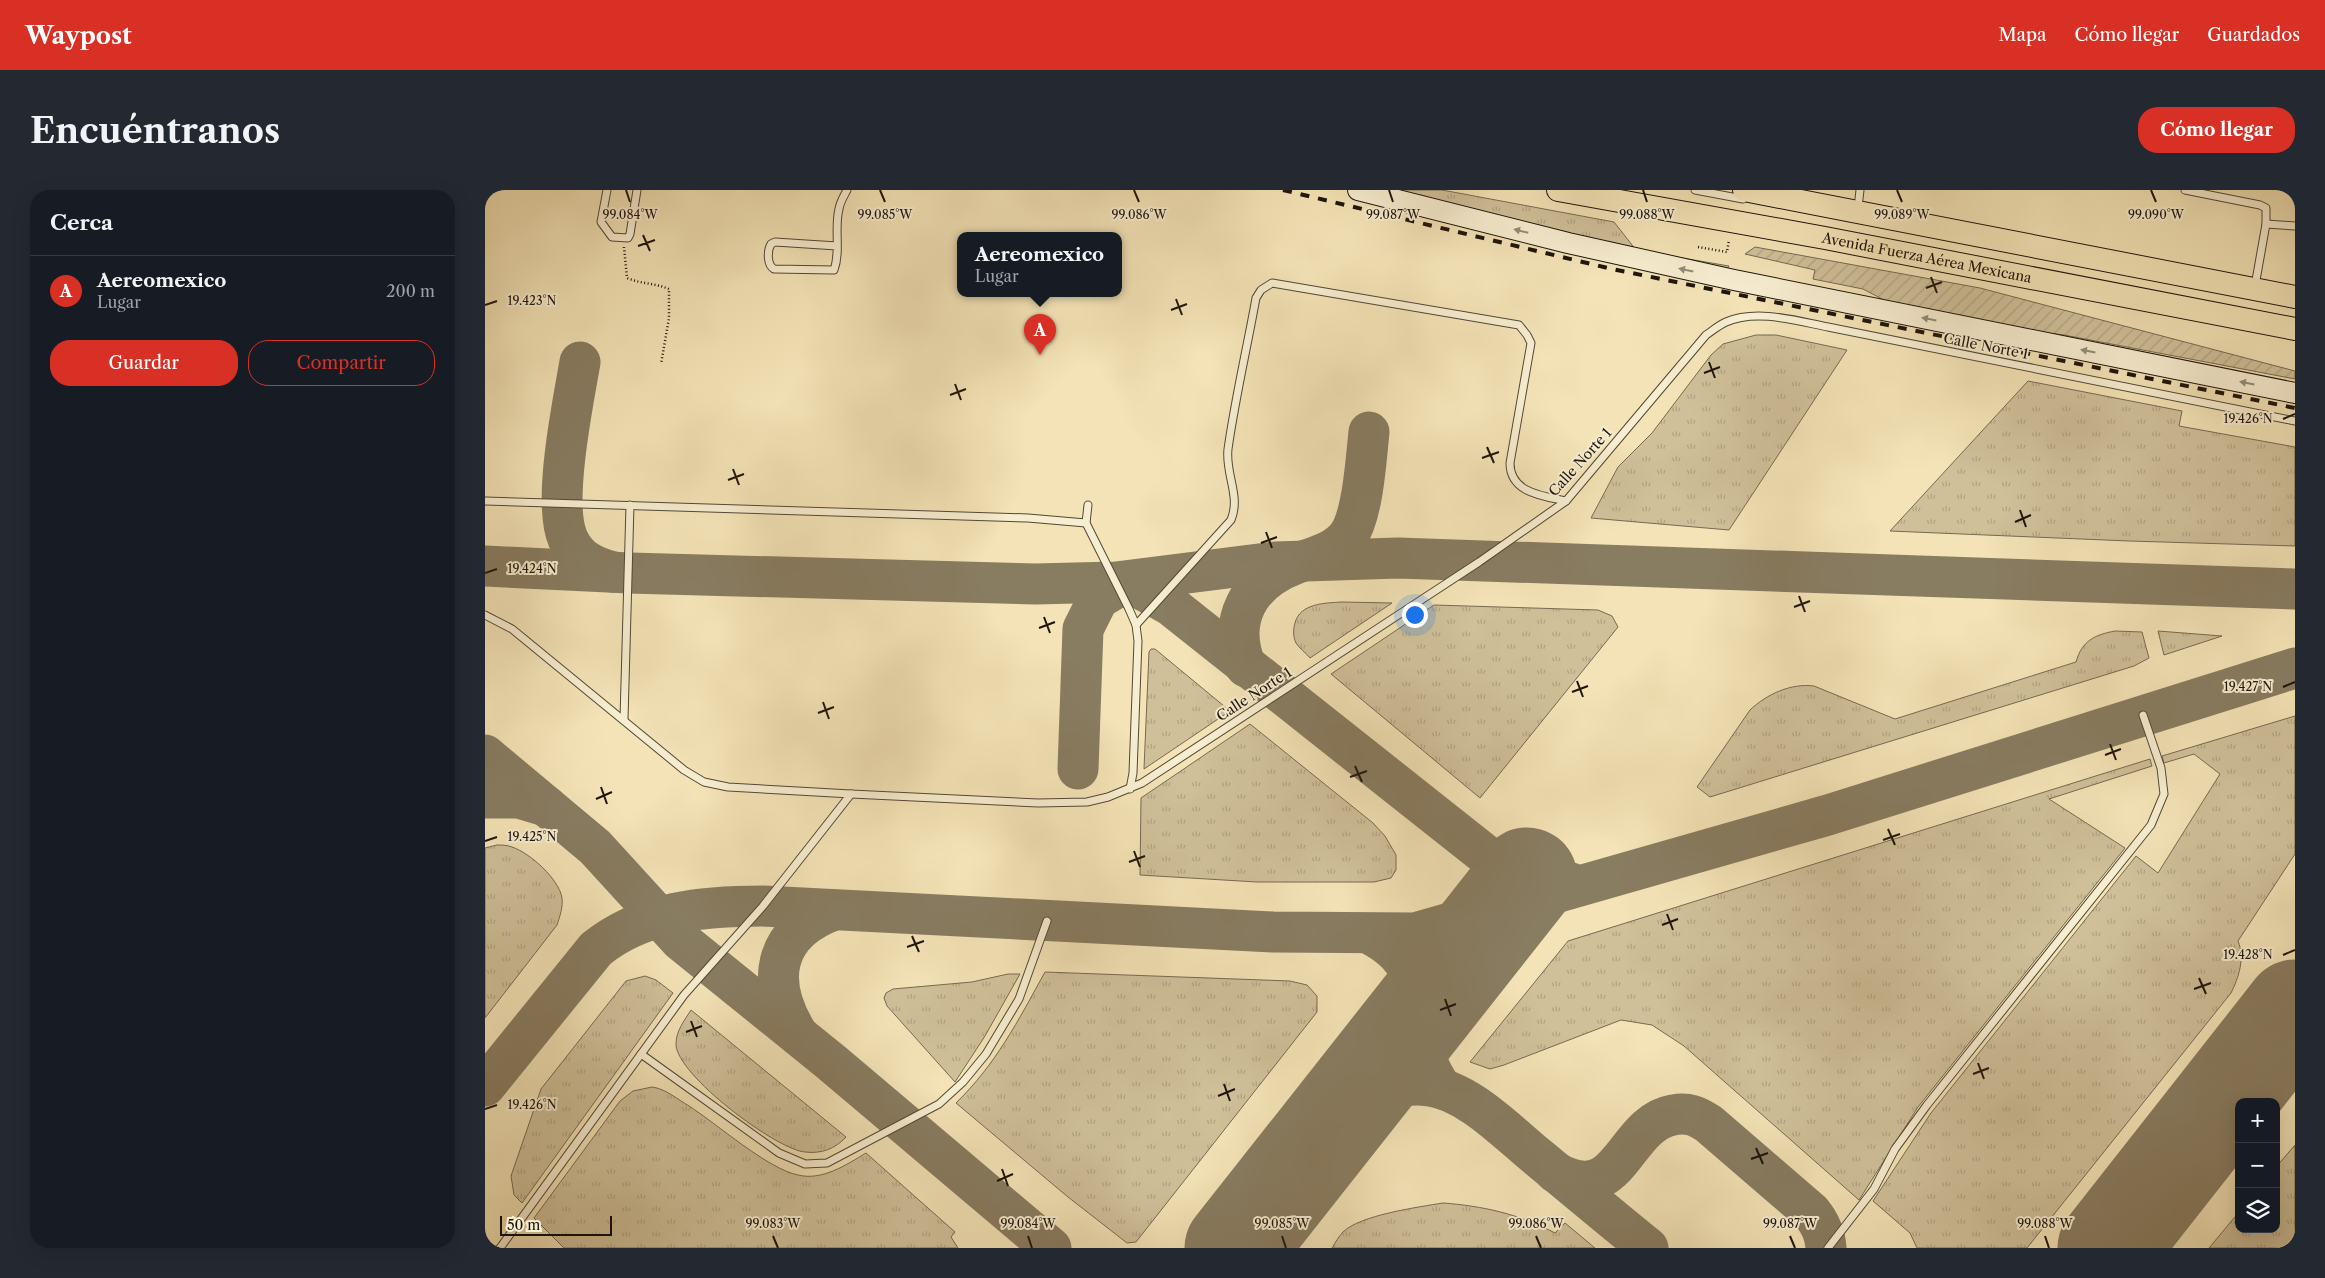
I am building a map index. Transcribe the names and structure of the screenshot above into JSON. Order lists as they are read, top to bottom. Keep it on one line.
{"streets":{"main road":["Avenida Fuerza Aérea Mexicana"],"lane":["Calle Norte 1"]},"scale_bar":"50 m","page":{"header":"Waypost","nav":["Mapa","Cómo llegar","Guardados"],"buttons":["Cómo llegar",["Guardar","Compartir"]],"title":"Encuéntranos","heading":"Cerca","popup":["Aereomexico","Lugar"],"list":[{"mark":"A","name":"Aereomexico","note":"Lugar","value":"200 m"}],"pins":"A","map_buttons":["+","−"],"scale":"50 m"},"coordinates":["99.085°W","99.087°W","99.090°W","99.084°W","99.086°W","99.088°W","99.089°W","19.423°N","19.426°N","19.424°N","19.427°N","19.425°N","19.428°N","99.083°W"]}
